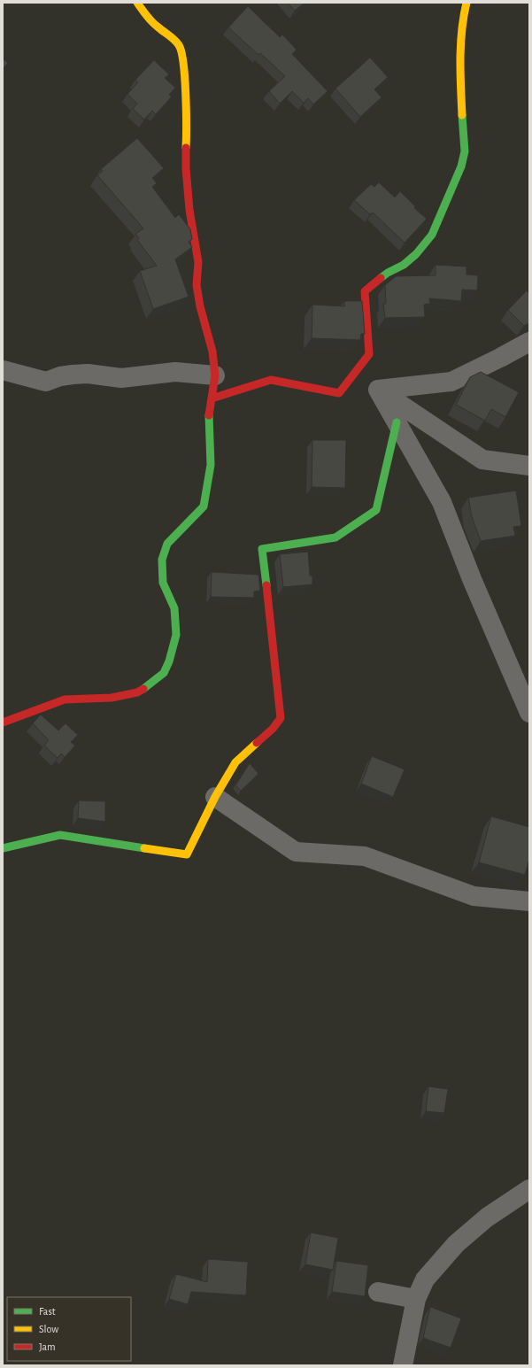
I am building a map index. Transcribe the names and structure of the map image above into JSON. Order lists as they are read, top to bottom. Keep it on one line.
{"legend":["Fast","Slow","Jam"]}
